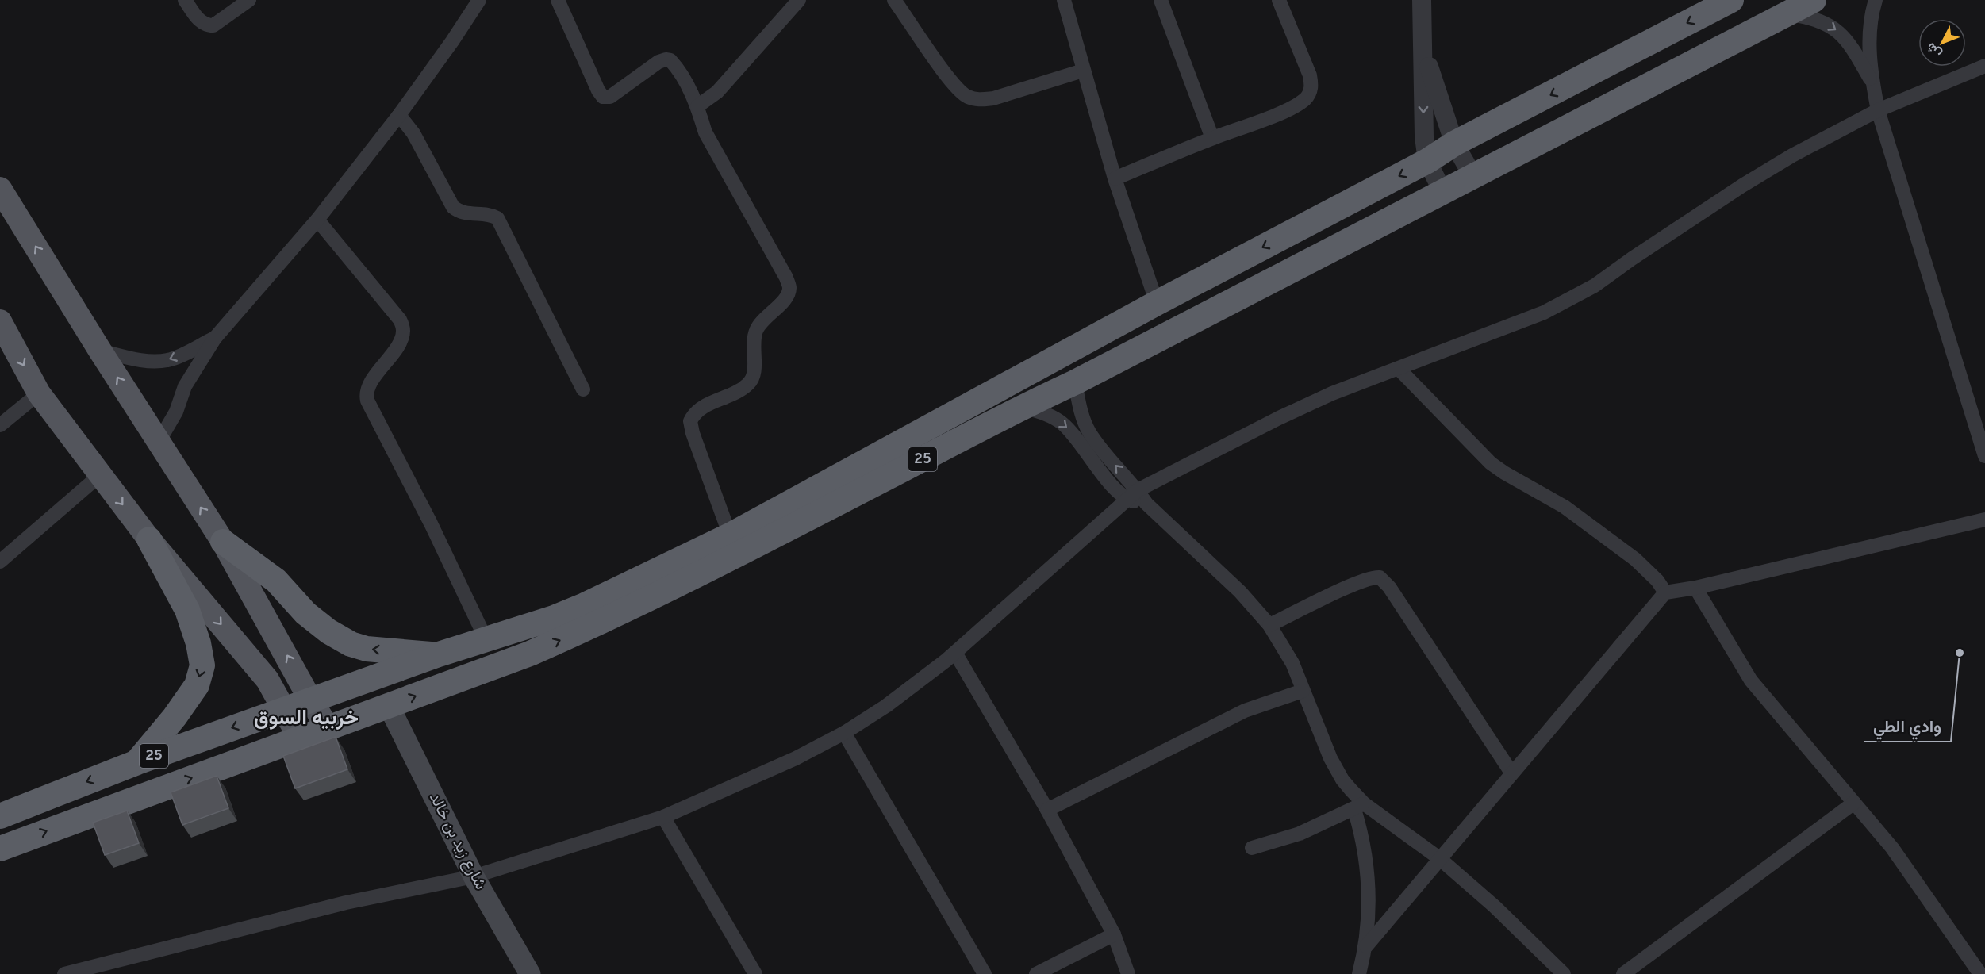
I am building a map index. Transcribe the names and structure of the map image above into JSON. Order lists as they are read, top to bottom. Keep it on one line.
{"streets":{"highway":["25"],"main road":["شارع زيد بن خالد"]},"crossings":[["25","شارع زيد بن خالد"]],"districts":["خربیه السوق"],"places":["وادي الطي"],"north":"bottom left"}
